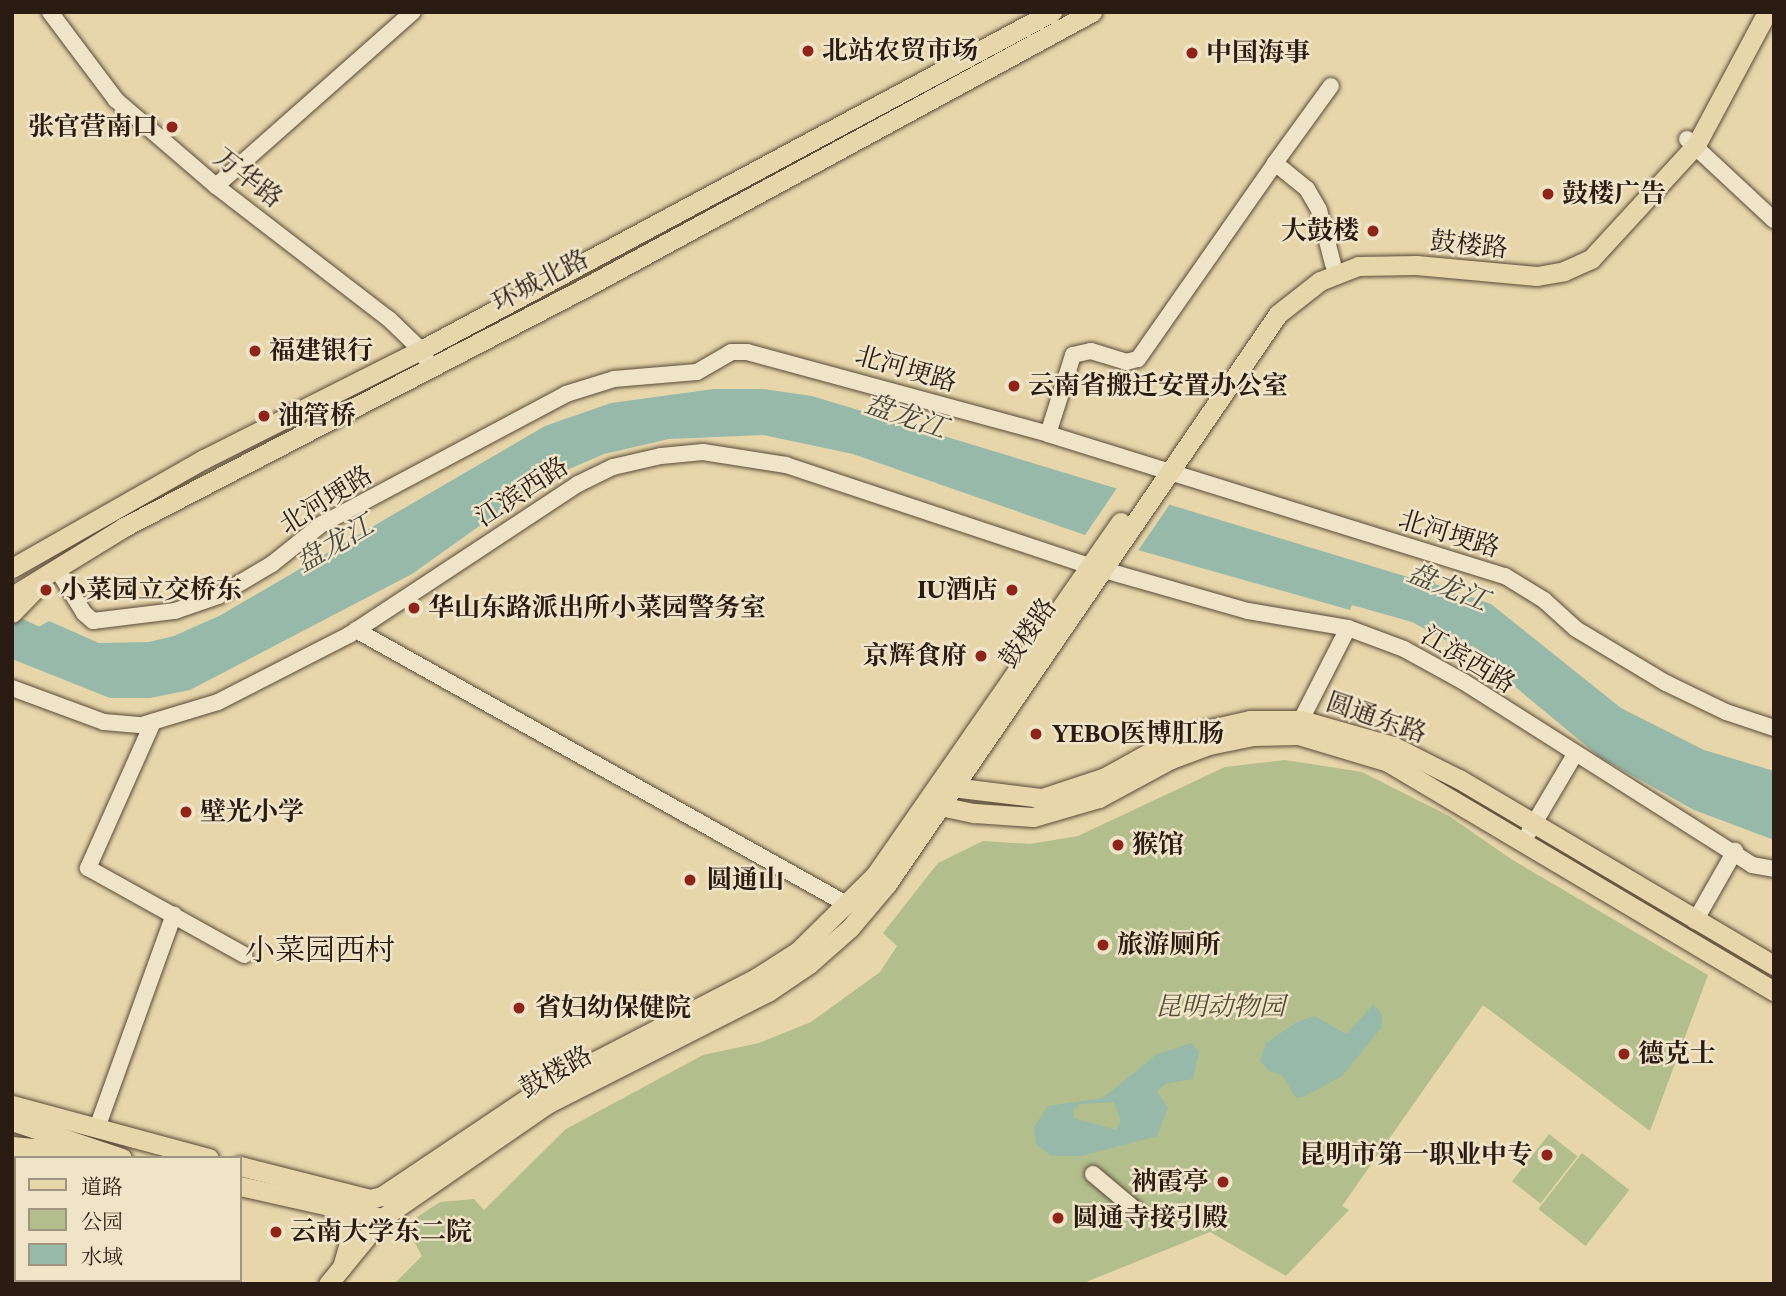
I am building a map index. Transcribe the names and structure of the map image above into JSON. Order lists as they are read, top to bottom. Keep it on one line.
{"streets":{"main road":["鼓楼路","环城北路","圆通东路"],"street":["万华路","北河埂路","江滨西路"]},"crossings":[["万华路","环城北路"],["鼓楼路","北河埂路"],["鼓楼路","江滨西路"],["鼓楼路","圆通东路"],["环城北路","北河埂路"]],"districts":["小菜园西村"],"water":["盘龙江"],"parks":["昆明动物园"],"places":["北站农贸市场","中国海事","张官营南口","鼓楼广告","大鼓楼","福建银行","云南省搬迁安置办公室","油管桥","小菜园立交桥东","IU酒店","华山东路派出所小菜园警务室","京辉食府","YEBO医博肛肠","壁光小学","猴馆","圆通山","旅游厕所","省妇幼保健院","德克士","昆明市第一职业中专","衲霞亭","圆通寺接引殿","云南大学东二院"],"legend":["道路","公园","水域"]}
